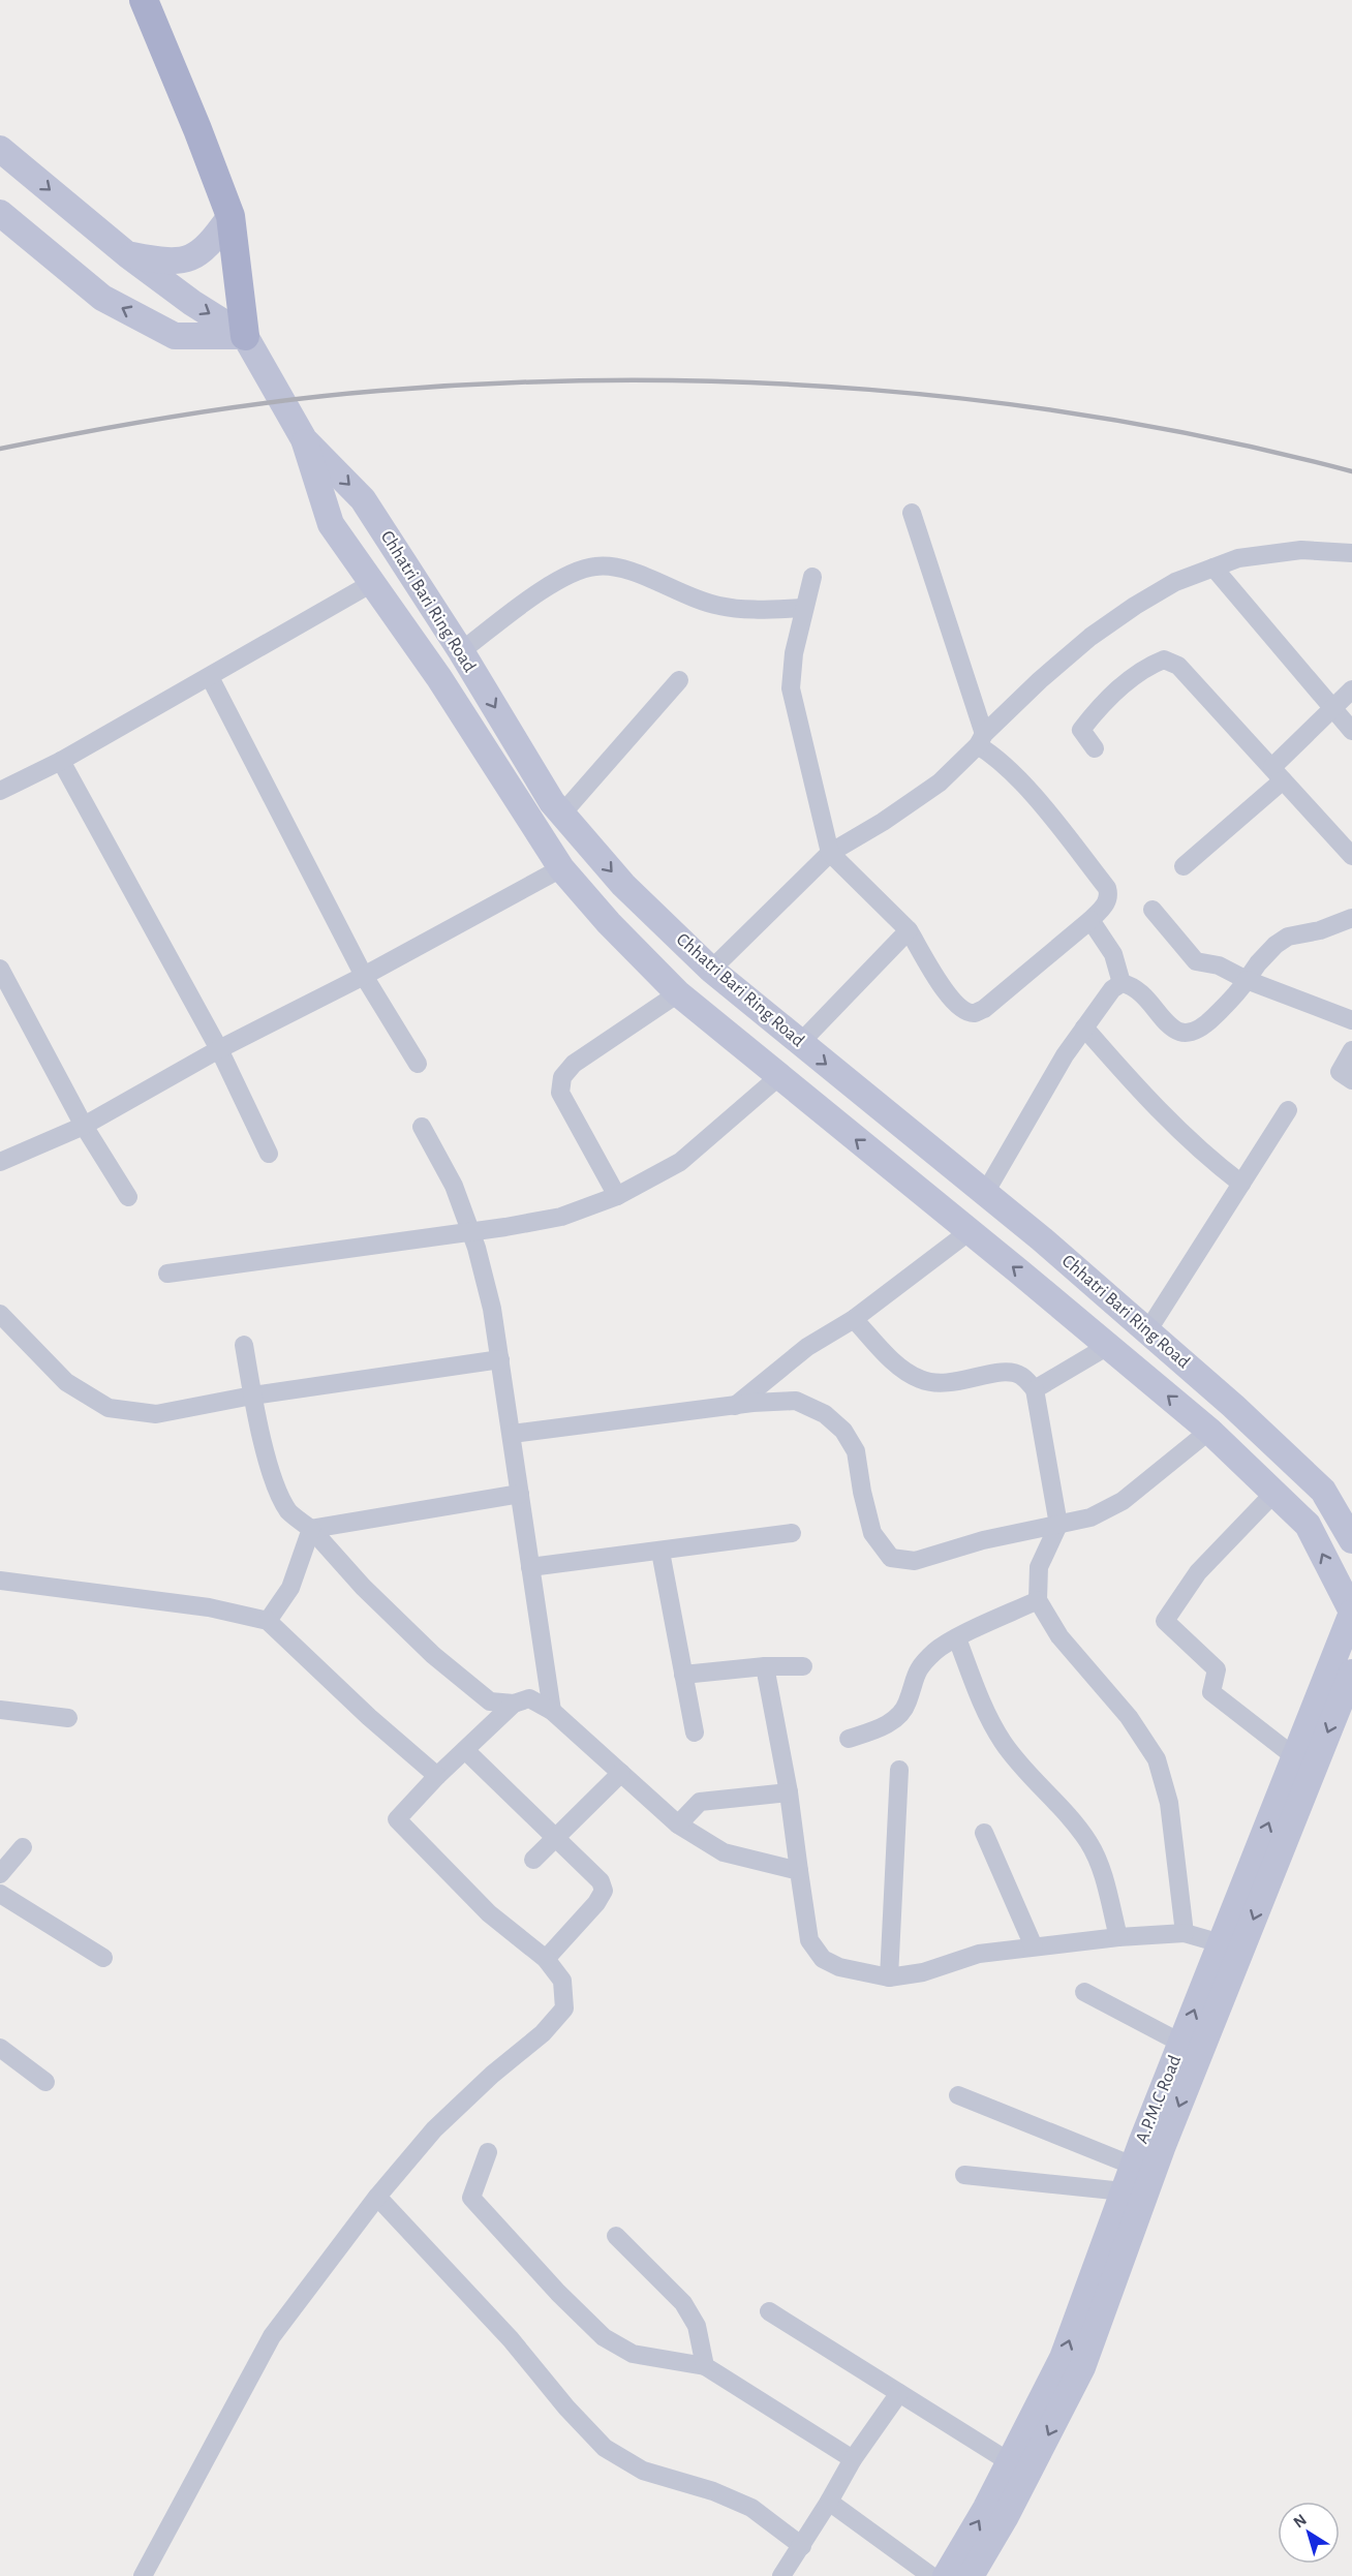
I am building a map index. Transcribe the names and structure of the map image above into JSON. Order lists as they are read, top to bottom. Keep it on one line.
{"streets":{"main road":["Chhatri Bari Ring Road","A.P.M.C Road"]},"north":"top left"}
